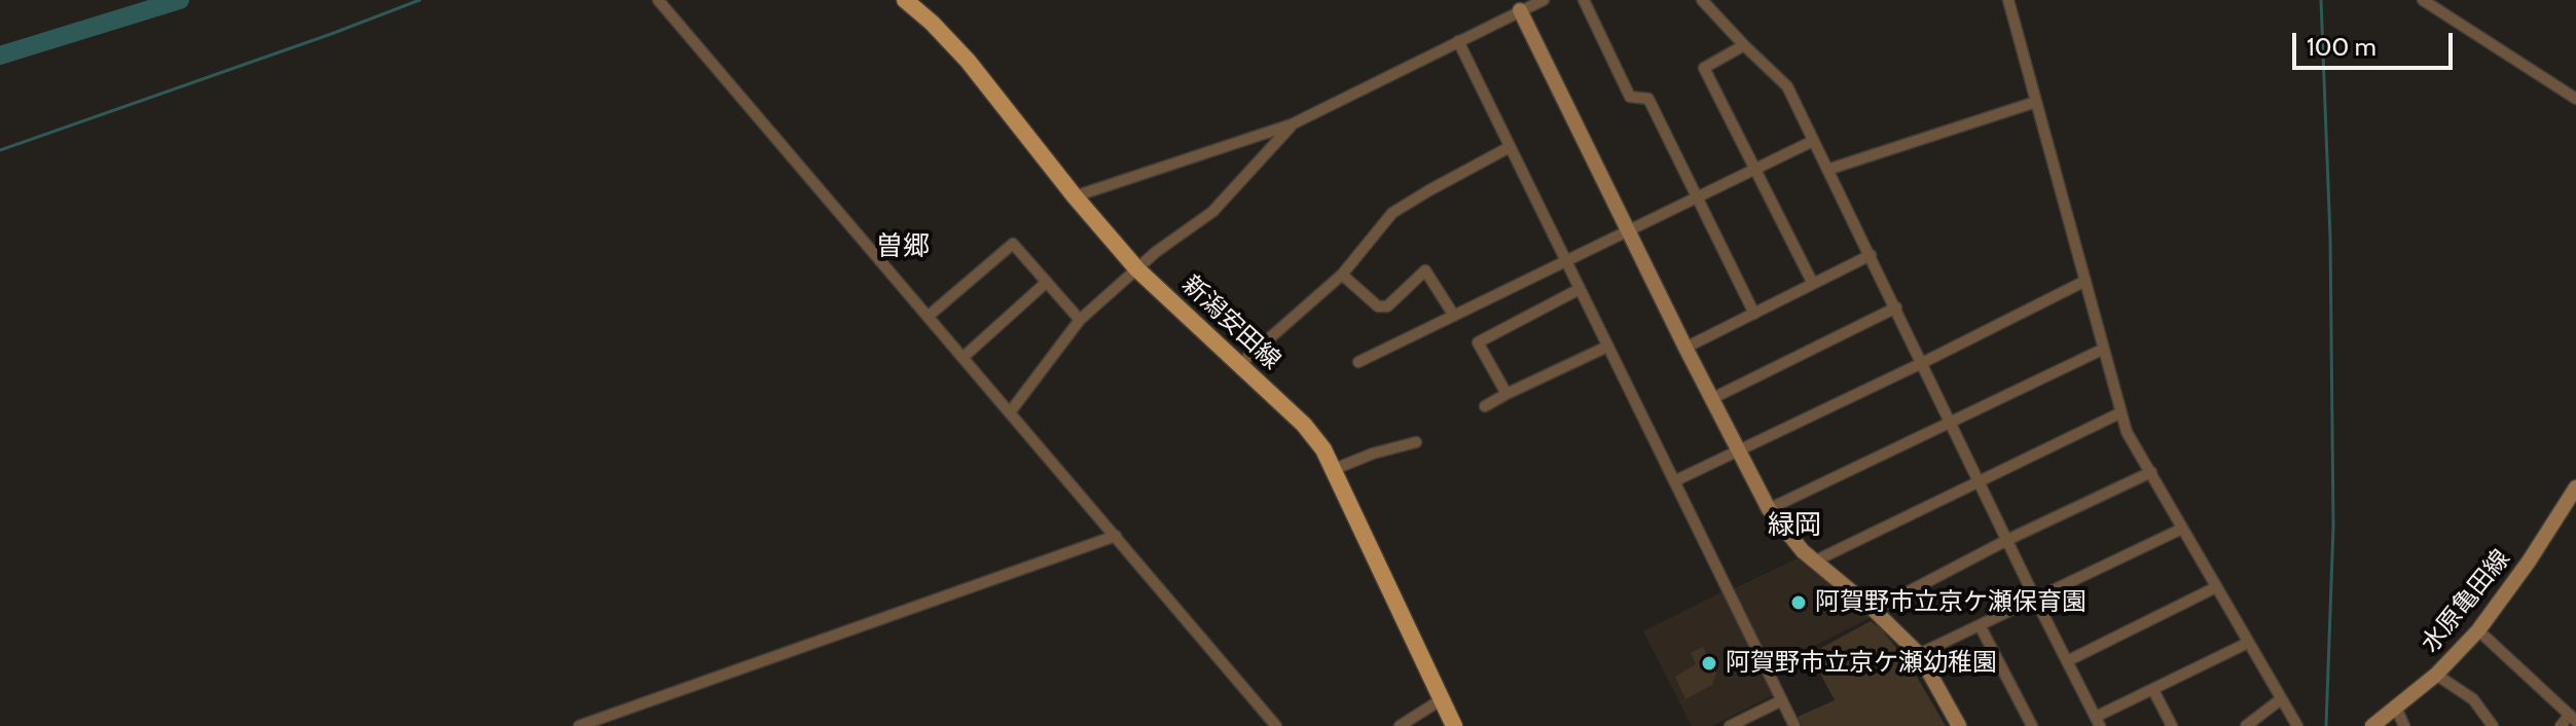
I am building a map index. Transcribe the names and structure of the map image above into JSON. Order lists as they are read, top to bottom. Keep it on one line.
{"streets":{"main road":["新潟安田線"],"street":["水原亀田線"]},"districts":["曽郷","緑岡"],"places":["阿賀野市立京ケ瀬保育園","阿賀野市立京ケ瀬幼稚園"],"scale_bar":"100 m"}
